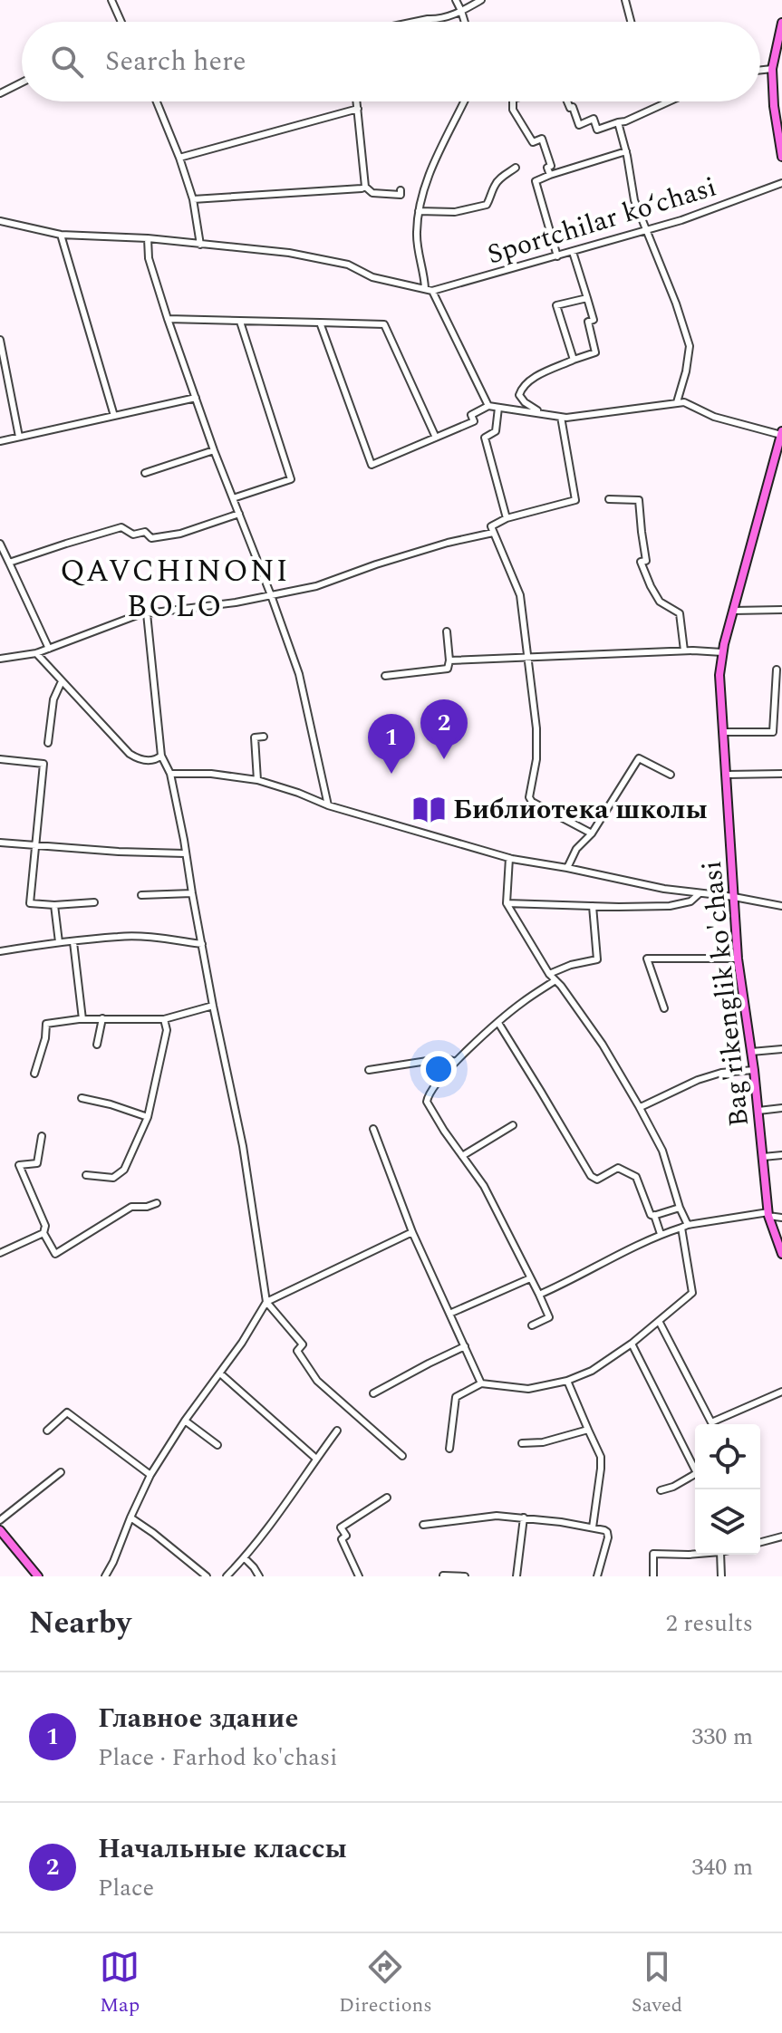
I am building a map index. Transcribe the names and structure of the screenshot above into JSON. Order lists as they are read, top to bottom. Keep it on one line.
{"streets":{"main road":["Bag'rikenglik ko'chasi"],"street":["Sportchilar ko‘chasi"]},"districts":["QAVCHINONI BOLO"],"places":{"library":["Библиотека школы"]},"page":{"search":"Search here","pins":["2","1"],"heading":["Nearby","2 results"],"list":[{"mark":"1","name":"Главное здание","note":"Place · Farhod ko'chasi","value":"330 m"},{"mark":"2","name":"Начальные классы","note":"Place","value":"340 m"}],"nav":["Map","Directions","Saved"]}}
